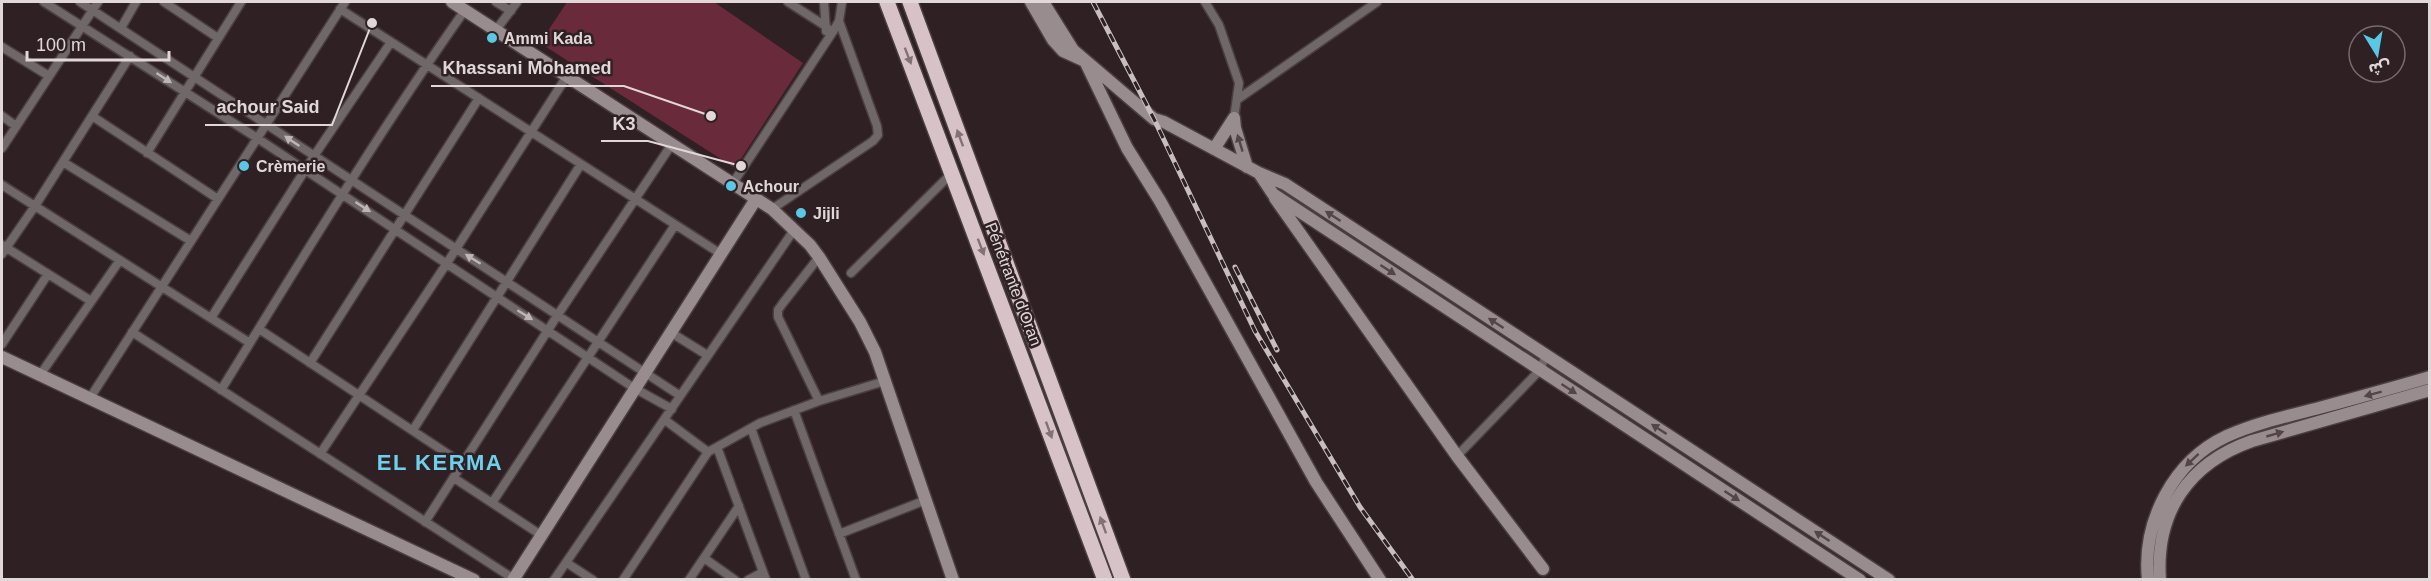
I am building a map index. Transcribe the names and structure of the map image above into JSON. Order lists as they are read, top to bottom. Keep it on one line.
{"streets":{"highway":["Pénétrante d'Oran"]},"districts":["EL KERMA"],"places":["achour Said","Ammi Kada","Khassani Mohamed","Crèmerie","K3","Achour","Jijli"],"scale_bar":"100 m","north":"bottom"}
